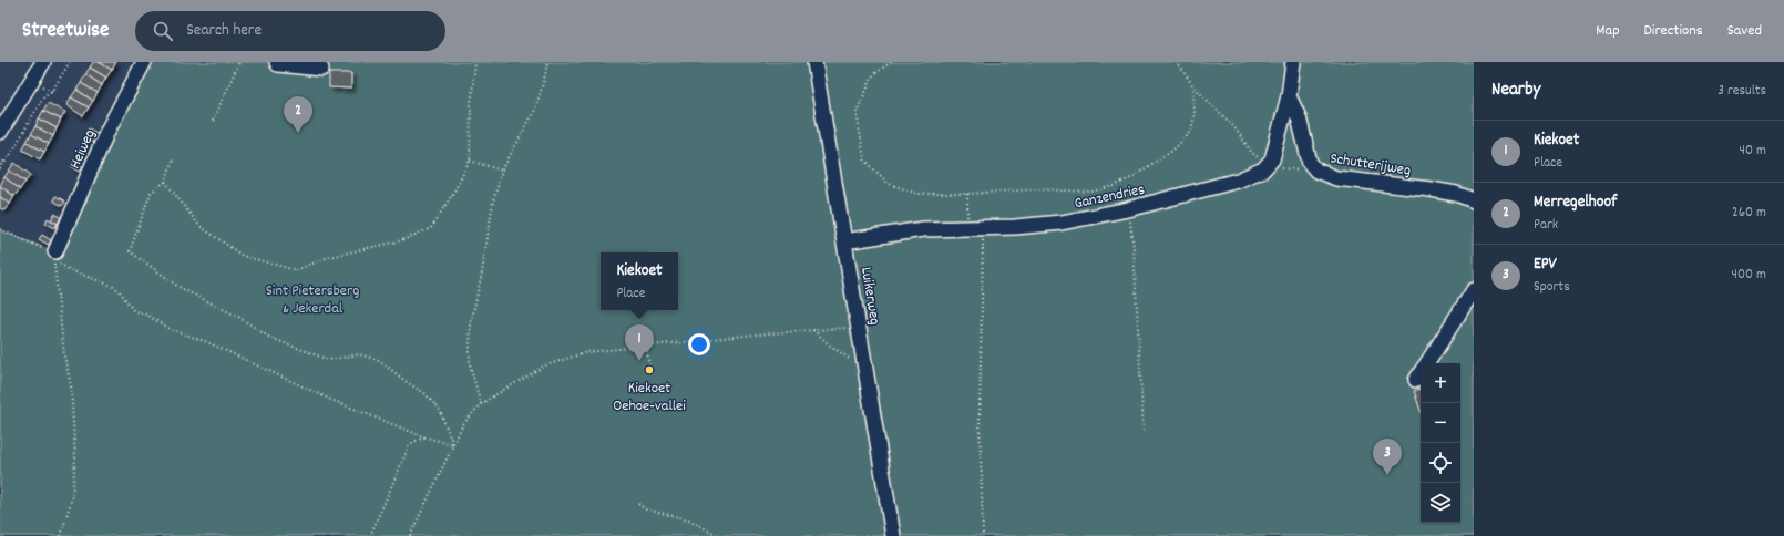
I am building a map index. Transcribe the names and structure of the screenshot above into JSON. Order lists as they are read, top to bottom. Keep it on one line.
{"streets":{"street":["Heiweg","Schutterijweg","Ganzendries","Luikerweg"]},"crossings":[["Ganzendries","Luikerweg"]],"parks":["Sint Pietersberg & Jekerdal"],"places":["Kiekoet Oehoe-vallei"],"page":{"header":"Streetwise","search":"Search here","nav":["Map","Directions","Saved"],"heading":["Nearby","3 results"],"pins":["2","1","3"],"list":[{"mark":"1","name":"Kiekoet","note":"Place","value":"40 m"},{"mark":"2","name":"Merregelhoof","note":"Park","value":"260 m"},{"mark":"3","name":"EPV","note":"Sports","value":"400 m"}],"popup":["Kiekoet","Place"],"map_buttons":["+","−"]}}
